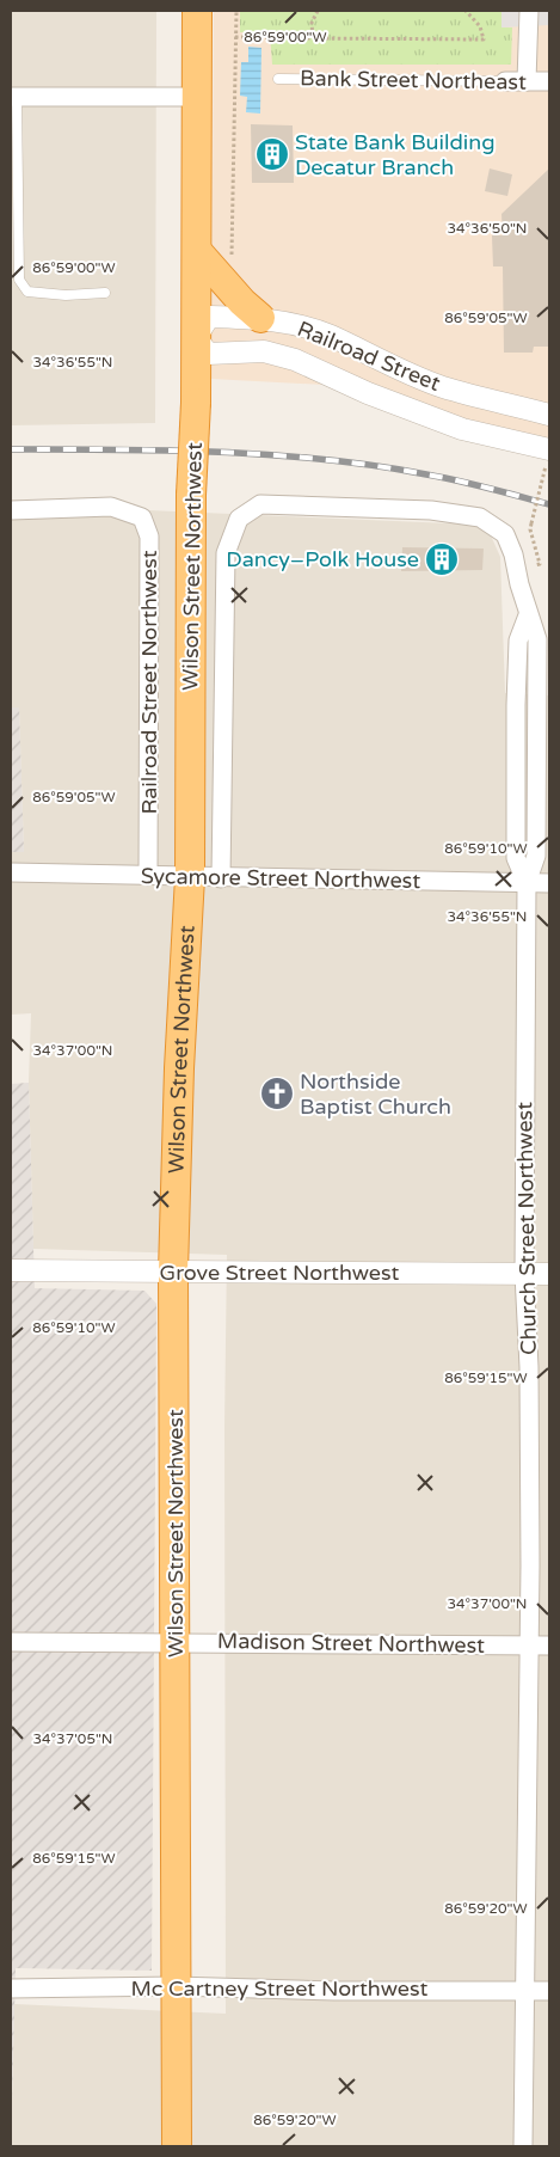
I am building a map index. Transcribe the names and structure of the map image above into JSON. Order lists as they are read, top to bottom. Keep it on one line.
{"streets":{"highway":["Wilson Street Northwest"],"street":["Bank Street Northeast","Railroad Street","Railroad Street Northwest","Sycamore Street Northwest","Church Street Northwest","Grove Street Northwest","Madison Street Northwest","Mc Cartney Street Northwest"]},"crossings":[["Railroad Street","Wilson Street Northwest"],["Wilson Street Northwest","Sycamore Street Northwest"],["Wilson Street Northwest","Grove Street Northwest"],["Wilson Street Northwest","Madison Street Northwest"],["Wilson Street Northwest","Mc Cartney Street Northwest"],["Railroad Street Northwest","Sycamore Street Northwest"],["Sycamore Street Northwest","Church Street Northwest"],["Church Street Northwest","Grove Street Northwest"],["Church Street Northwest","Madison Street Northwest"],["Church Street Northwest","Mc Cartney Street Northwest"]],"places":{"building":["State Bank Building Decatur Branch","Dancy–Polk House"],"church":["Northside Baptist Church"]},"coordinates":["86°59'00\"W","34°36'50\"N","86°59'05\"W","34°36'55\"N","86°59'10\"W","34°37'00\"N","86°59'15\"W","34°37'05\"N","86°59'20\"W"]}
